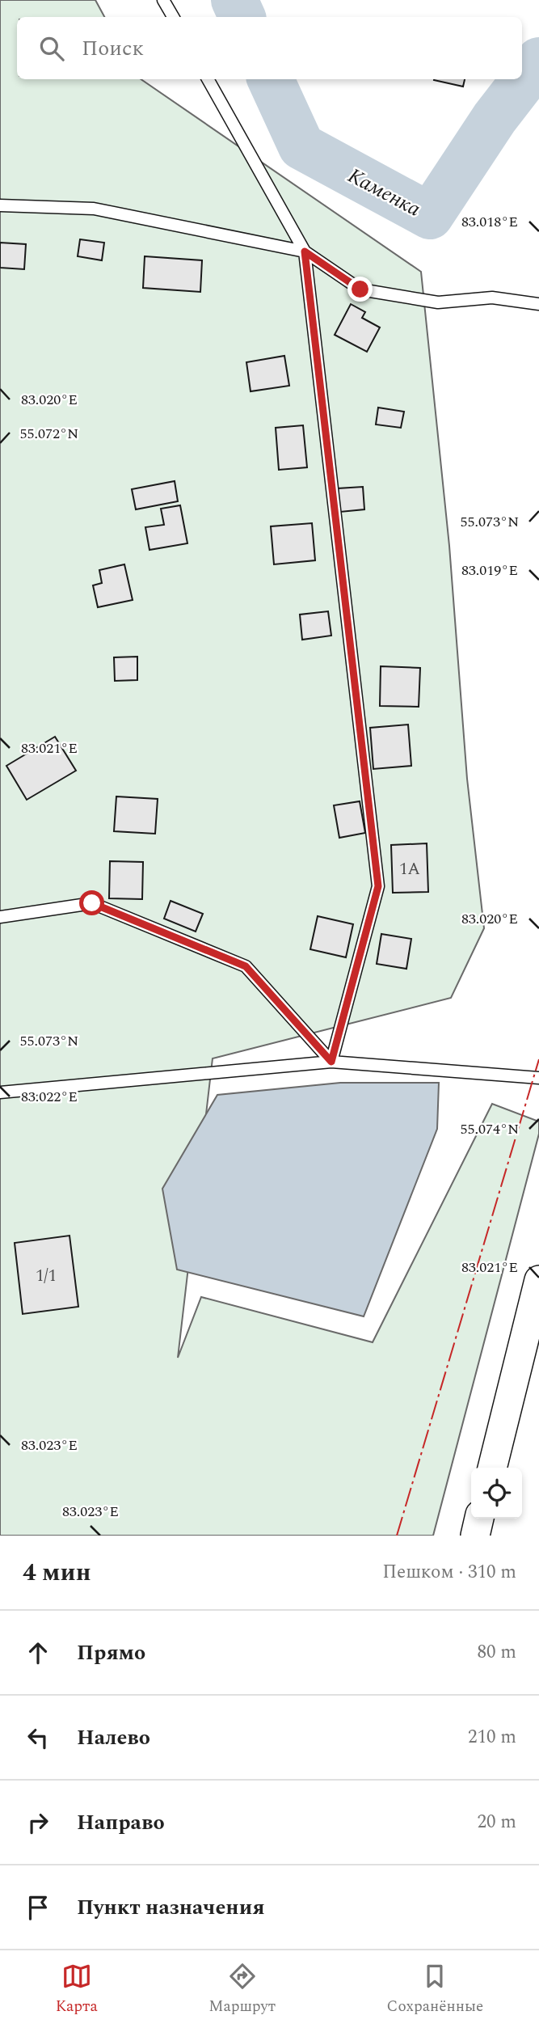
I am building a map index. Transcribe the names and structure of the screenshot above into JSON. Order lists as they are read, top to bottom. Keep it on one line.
{"water":["Каменка"],"house_numbers":["1А","1/1"],"page":{"search":"Поиск","heading":["4 мин","Пешком · 310 m"],"list":[["Прямо","80 m"],["Налево","210 m"],["Направо","20 m"],"Пункт назначения"],"nav":["Карта","Маршрут","Сохранённые"]},"coordinates":["83.018°E","83.020°E","55.072°N","55.073°N","83.019°E","83.021°E","83.022°E","55.074°N","83.023°E"]}
